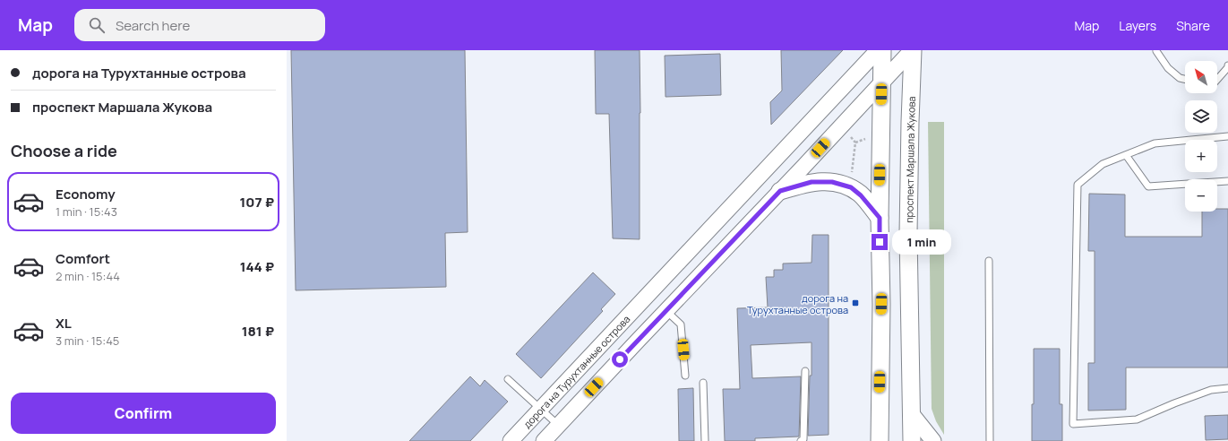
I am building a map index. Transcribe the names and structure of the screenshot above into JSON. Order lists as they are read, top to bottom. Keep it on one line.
{"streets":{"main road":["проспект Маршала Жукова"],"street":["дорога на Турухтанные острова"]},"places":{"transit":["дорога на Турухтанные острова"]},"north":"top left","page":{"header":"Map","search":"Search here","nav":["Map","Layers","Share"],"banner":["дорога на Турухтанные острова","проспект Маршала Жукова"],"map_buttons":["+","−"],"heading":"Choose a ride","list":[{"name":"Economy","note":"1 min · 15:43","value":"107 ₽"},{"name":"Comfort","note":"2 min · 15:44","value":"144 ₽"},{"name":"XL","note":"3 min · 15:45","value":"181 ₽"}],"bubble":"1 min","buttons":"Confirm"}}
